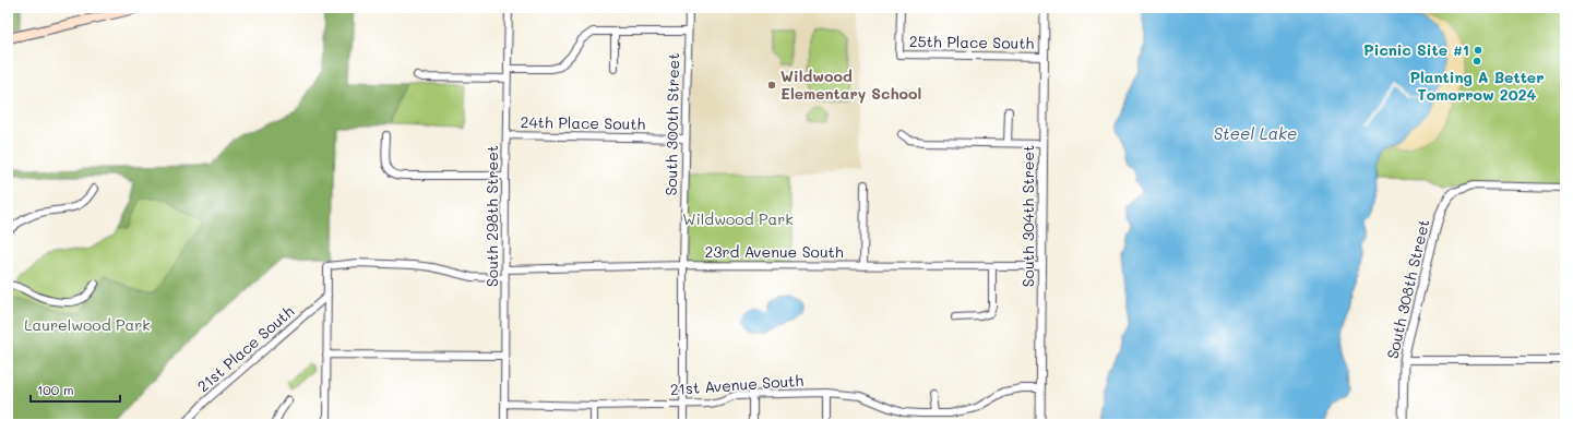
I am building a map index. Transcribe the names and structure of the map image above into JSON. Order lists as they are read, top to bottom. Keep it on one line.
{"streets":{"street":["25th Place South","24th Place South","South 300th Street","South 298th Street","South 304th Street","23rd Avenue South","South 308th Street","21st Place South","21st Avenue South"]},"crossings":[["25th Place South","South 304th Street"],["24th Place South","South 300th Street"],["24th Place South","South 298th Street"],["South 300th Street","23rd Avenue South"],["South 300th Street","21st Avenue South"],["South 298th Street","23rd Avenue South"],["South 298th Street","21st Avenue South"],["South 304th Street","23rd Avenue South"],["South 304th Street","21st Avenue South"]],"water":["Steel Lake"],"parks":["Wildwood Park","Laurelwood Park"],"places":["Picnic Site #1","Planting A Better Tomorrow 2024","Wildwood Elementary School"],"scale_bar":"100 m"}
